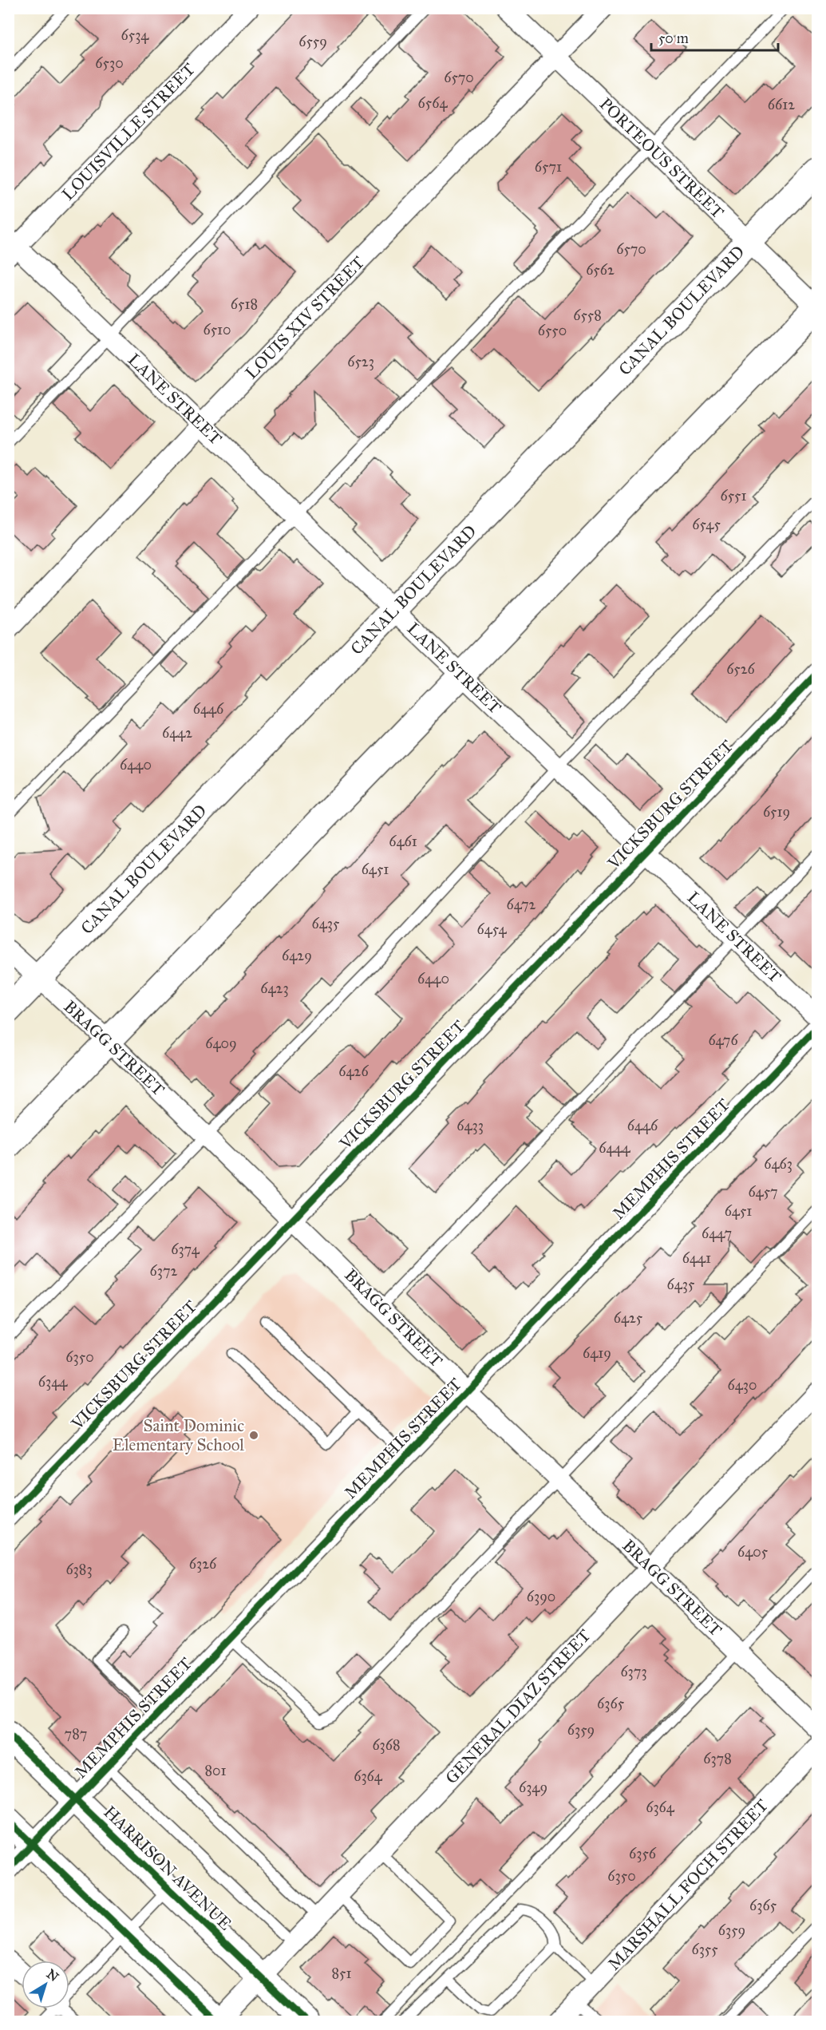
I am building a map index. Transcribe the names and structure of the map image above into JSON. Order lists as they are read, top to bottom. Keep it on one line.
{"streets":{"main road":["CANAL BOULEVARD","HARRISON AVENUE"],"street":["LOUISVILLE STREET","PORTEOUS STREET","LOUIS XIV STREET","LANE STREET","VICKSBURG STREET","BRAGG STREET","MEMPHIS STREET","GENERAL DIAZ STREET","MARSHALL FOCH STREET"]},"crossings":[["LOUISVILLE STREET","LANE STREET"],["PORTEOUS STREET","CANAL BOULEVARD"],["PORTEOUS STREET","LOUIS XIV STREET"],["CANAL BOULEVARD","LANE STREET"],["CANAL BOULEVARD","BRAGG STREET"],["LOUIS XIV STREET","LANE STREET"],["LANE STREET","VICKSBURG STREET"],["VICKSBURG STREET","BRAGG STREET"],["BRAGG STREET","MEMPHIS STREET"],["BRAGG STREET","GENERAL DIAZ STREET"],["MEMPHIS STREET","HARRISON AVENUE"],["GENERAL DIAZ STREET","HARRISON AVENUE"]],"places":["Saint Dominic Elementary School"],"house_numbers":["6534","6559","6530","6570","6564","6612","6571","6570","6562","6518","6558","6510","6550","6523","6551","6545","6526","6446","6442","6440","6519","6461","6451","6472","6435","6454","6429","6440","6423","6476","6409","6426","6433","6446","6444","6463","6457","6451","6447","6374","6441","6372","6435","6425","6419","6350","6344","6430","6405","6326","6383","6390","6373","6365","6359","787","6368","6378","801","6364","6349","6364","6356","6350","6365","6359","6355","851"],"scale_bar":"50 m","north":"top right"}
